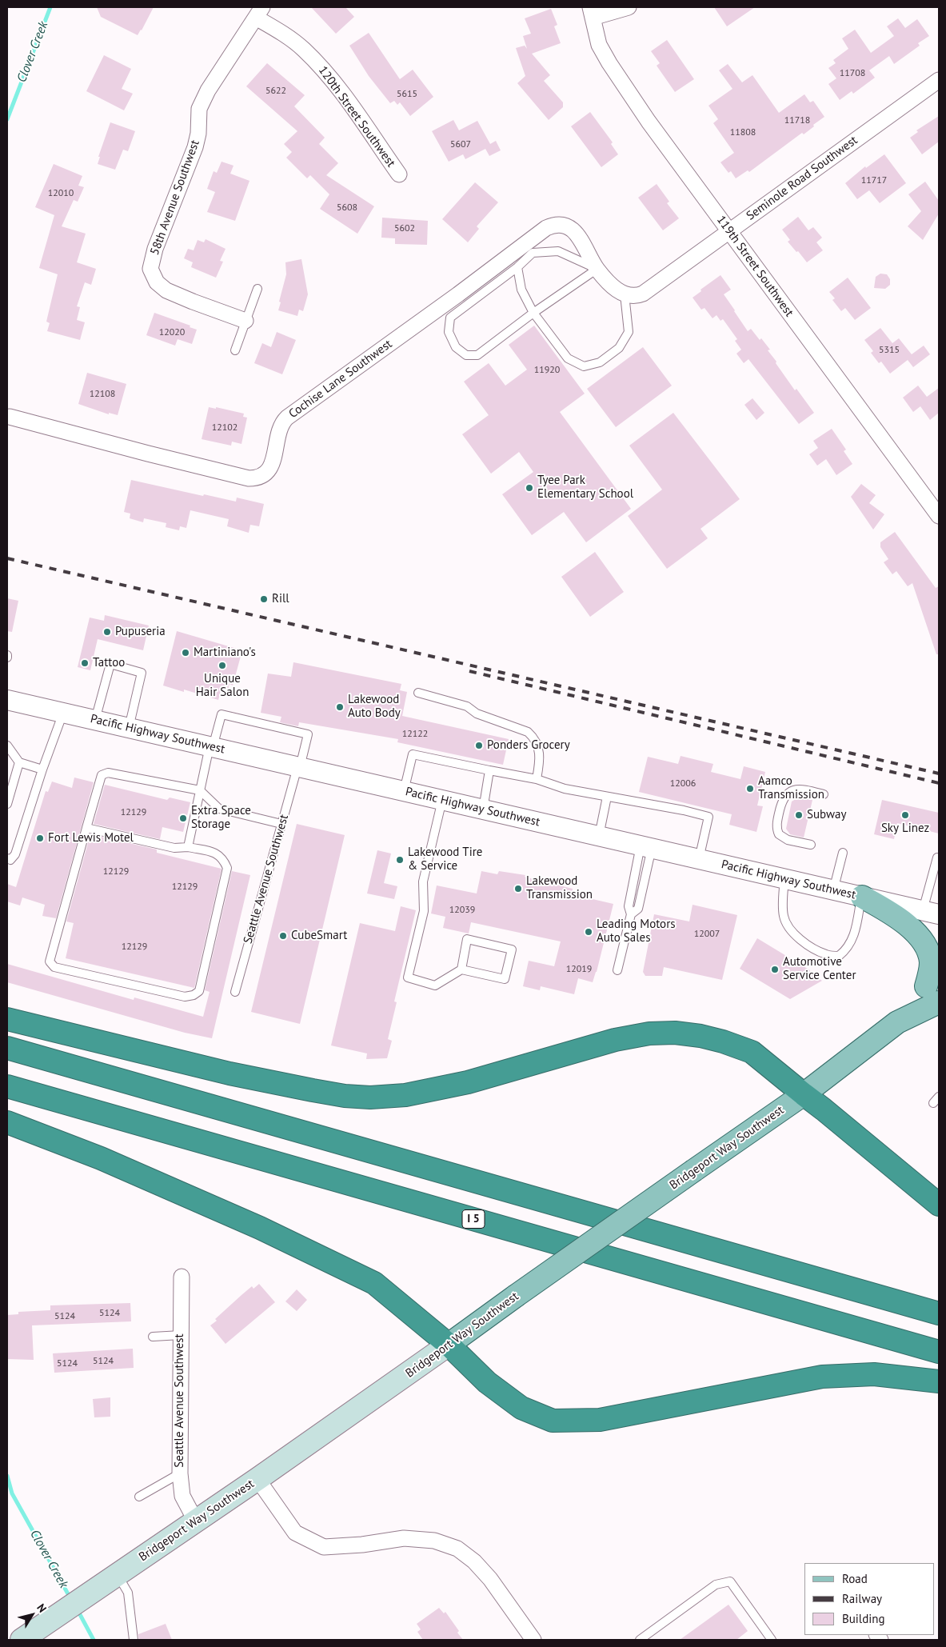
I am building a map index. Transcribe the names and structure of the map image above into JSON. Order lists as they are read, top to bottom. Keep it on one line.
{"streets":{"highway":["I 5"],"main road":["Bridgeport Way Southwest"],"street":["120th Street Southwest","Seminole Road Southwest","58th Avenue Southwest","119th Street Southwest","Cochise Lane Southwest","Pacific Highway Southwest","Seattle Avenue Southwest"]},"crossings":[["120th Street Southwest","58th Avenue Southwest"],["Seminole Road Southwest","119th Street Southwest"],["Seminole Road Southwest","Cochise Lane Southwest"],["Pacific Highway Southwest","Seattle Avenue Southwest"],["Seattle Avenue Southwest","Bridgeport Way Southwest"]],"water":["Clover Creek"],"places":["Tyee Park Elementary School","Rill","Pupuseria","Martiniano's","Tattoo","Unique Hair Salon","Lakewood Auto Body","Ponders Grocery","Aamco Transmission","Subway","Sky Linez","Extra Space Storage","Fort Lewis Motel","Lakewood Tire & Service","Lakewood Transmission","Leading Motors Auto Sales","CubeSmart","Automotive Service Center"],"house_numbers":["11708","5622","5615","11718","11808","5607","11717","12010","5608","5602","12020","5315","11920","12108","12102","12122","12006","12129","12129","12129","12039","12007","12129","12019","5124","5124","5124","5124"],"legend":["Road","Railway","Building"],"north":"top right"}
